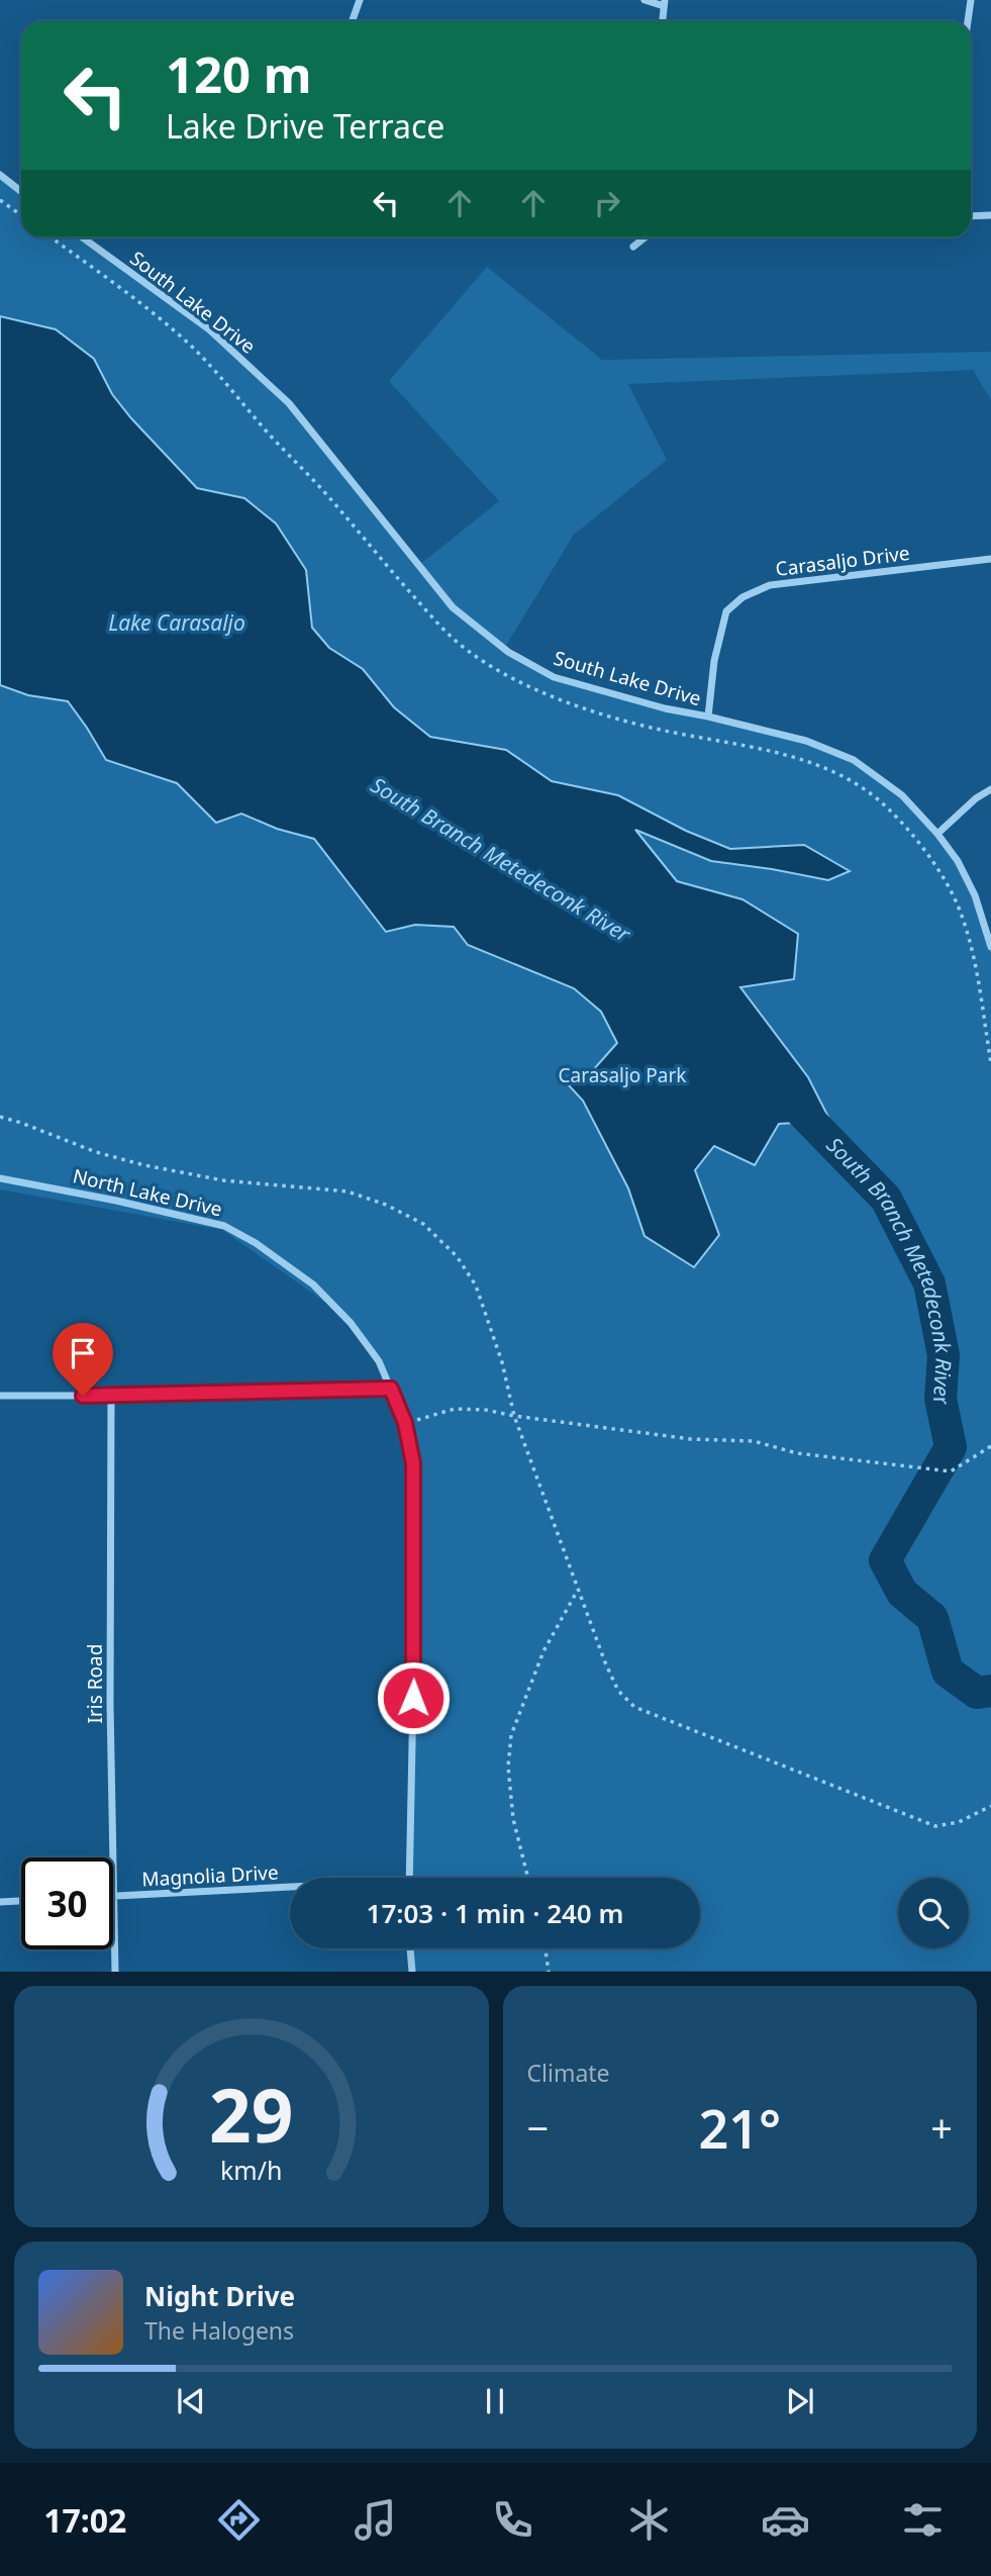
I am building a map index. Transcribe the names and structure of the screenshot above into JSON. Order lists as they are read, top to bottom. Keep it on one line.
{"streets":{"street":["South Lake Drive","Carasaljo Drive","North Lake Drive","Iris Road","Magnolia Drive"]},"crossings":[["South Lake Drive","Carasaljo Drive"],["Iris Road","Magnolia Drive"]],"water":["Lake Carasaljo","South Branch Metedeconk River"],"parks":["Carasaljo Park"],"page":{"turn":["120 m","Lake Drive Terrace"],"limit":"30","trip":"17:03 · 1 min · 240 m","tile":"Climate","heat":["−","21°","+"],"song":["Night Drive","The Halogens"],"tabs":"17:02","gauge":["29","km/h"]}}
